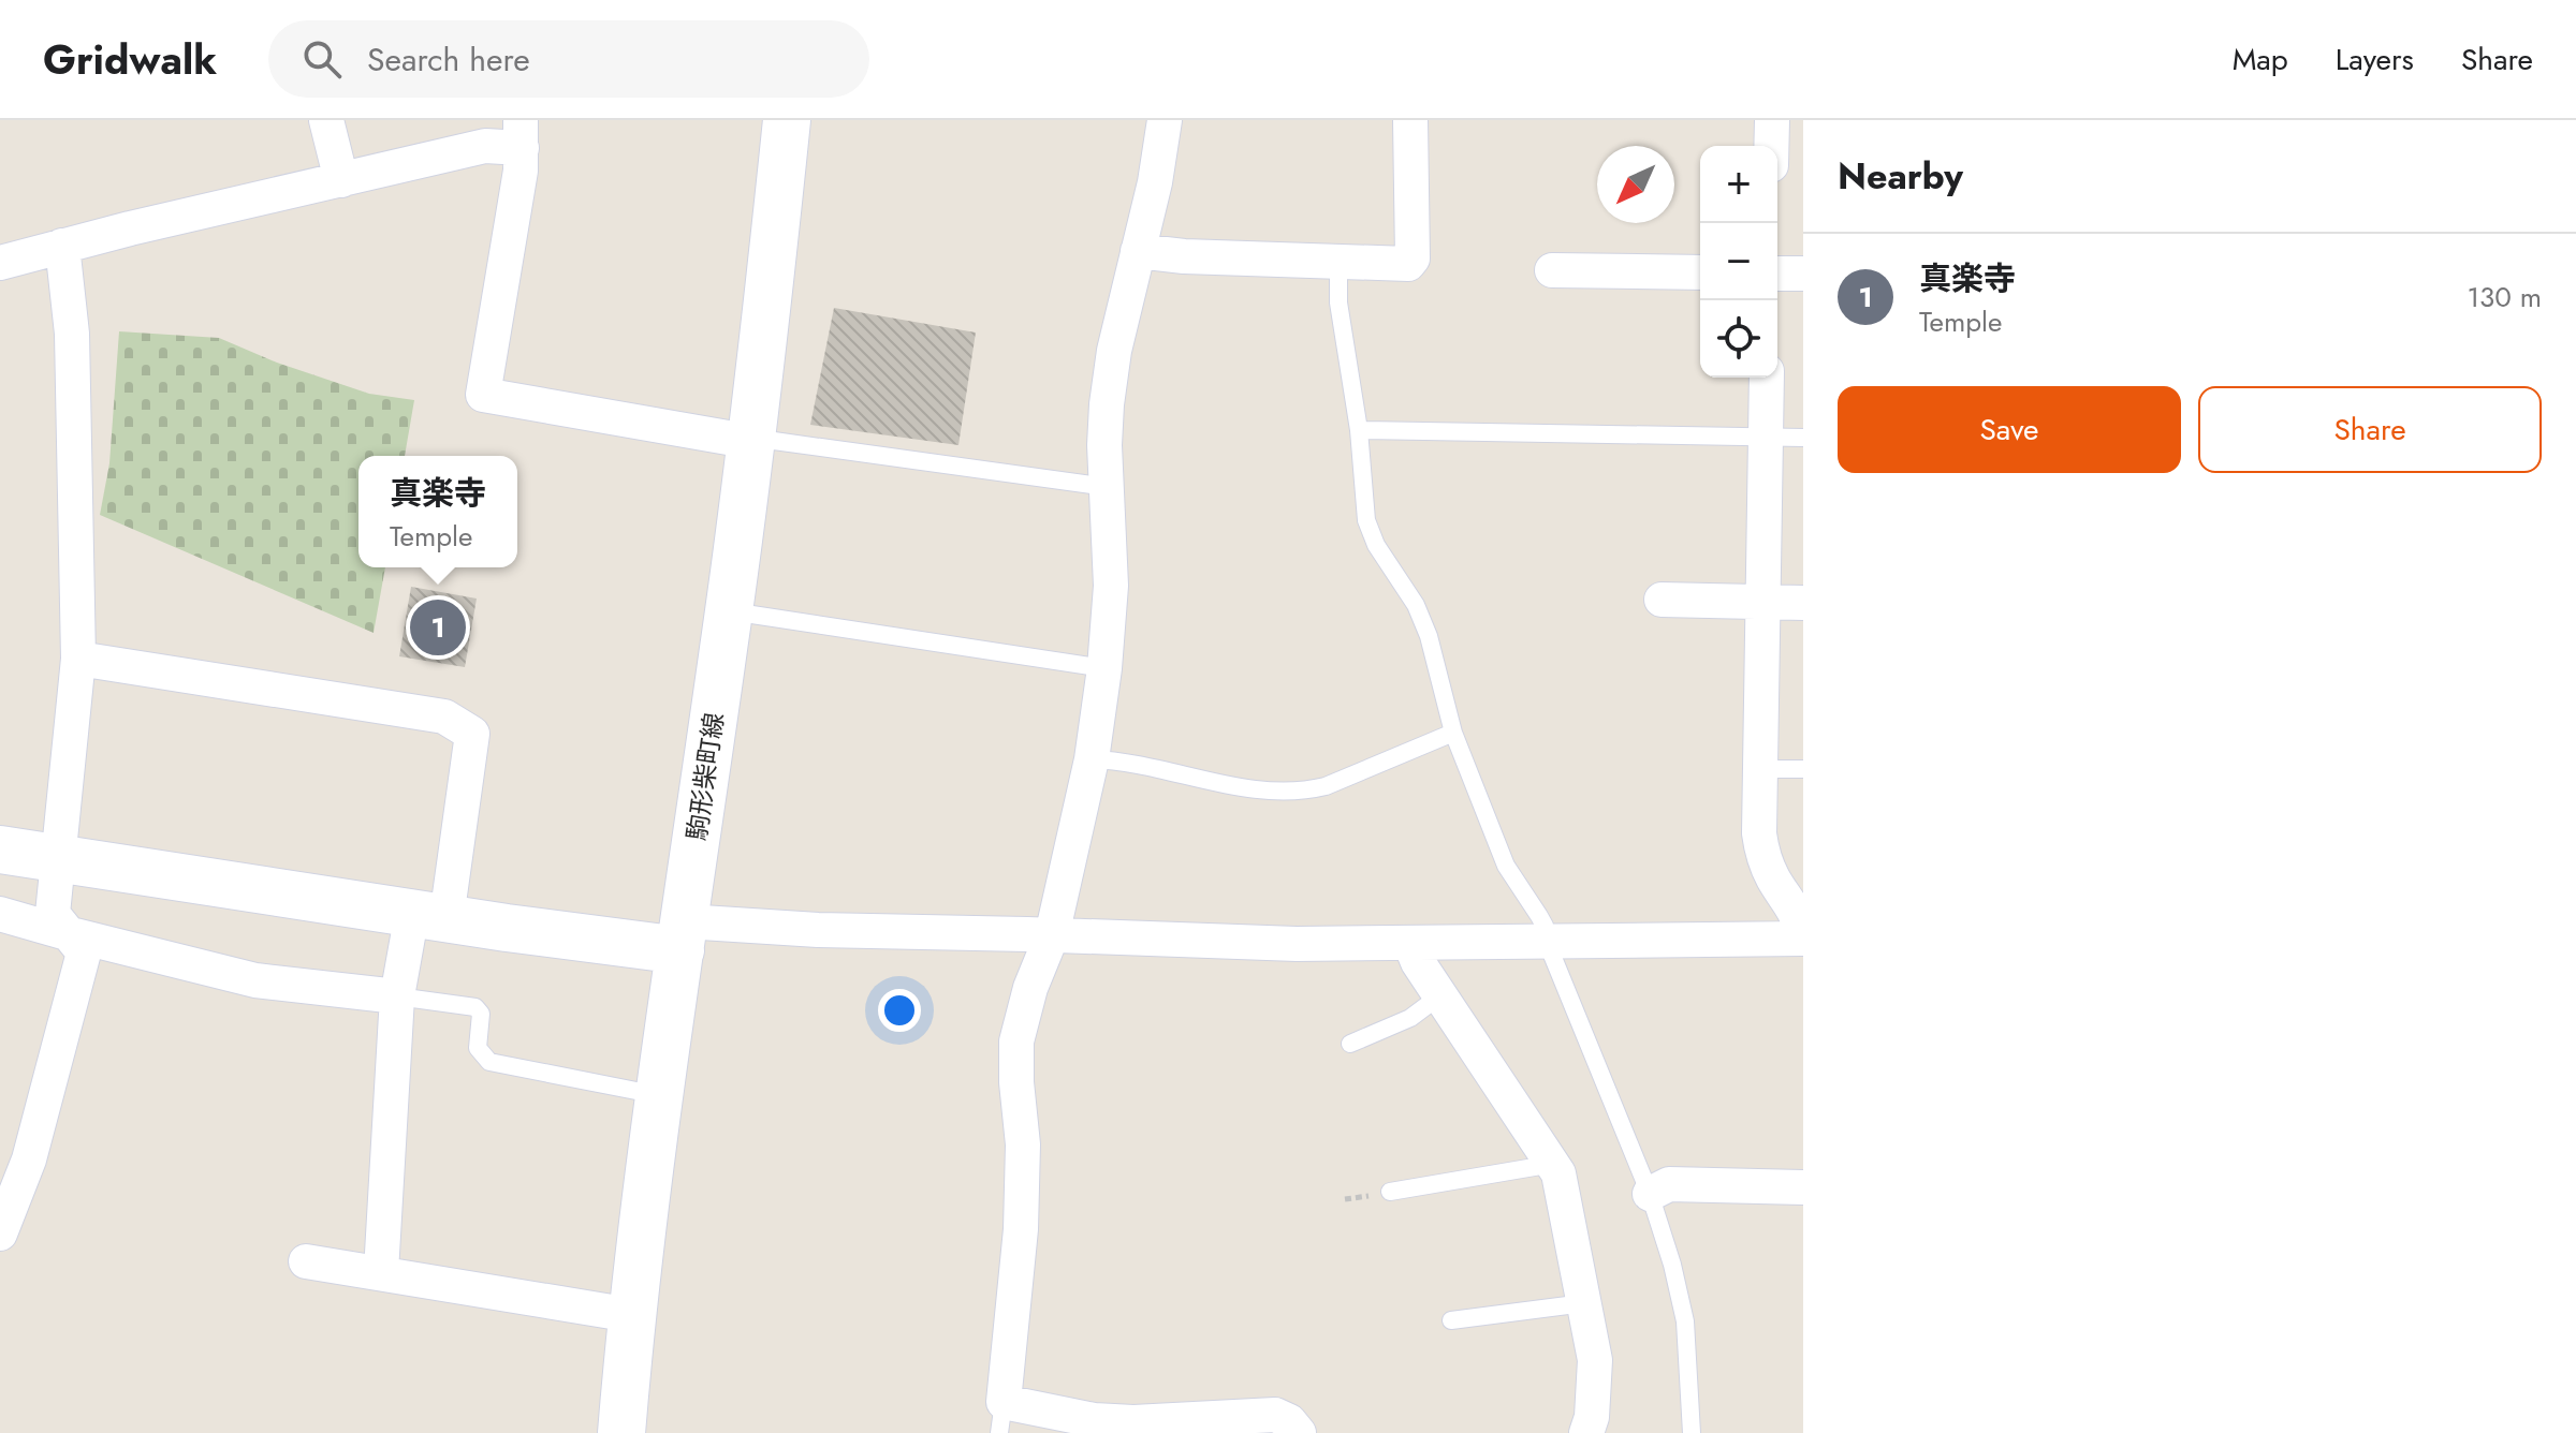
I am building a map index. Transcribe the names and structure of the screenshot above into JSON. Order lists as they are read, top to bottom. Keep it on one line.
{"streets":{"main road":["駒形柴町線"]},"north":"bottom left","page":{"header":"Gridwalk","search":"Search here","nav":["Map","Layers","Share"],"heading":"Nearby","map_buttons":["+","−"],"list":[{"mark":"1","name":"真楽寺","note":"Temple","value":"130 m"}],"buttons":["Save","Share"],"popup":["真楽寺","Temple"],"pins":"1"}}
